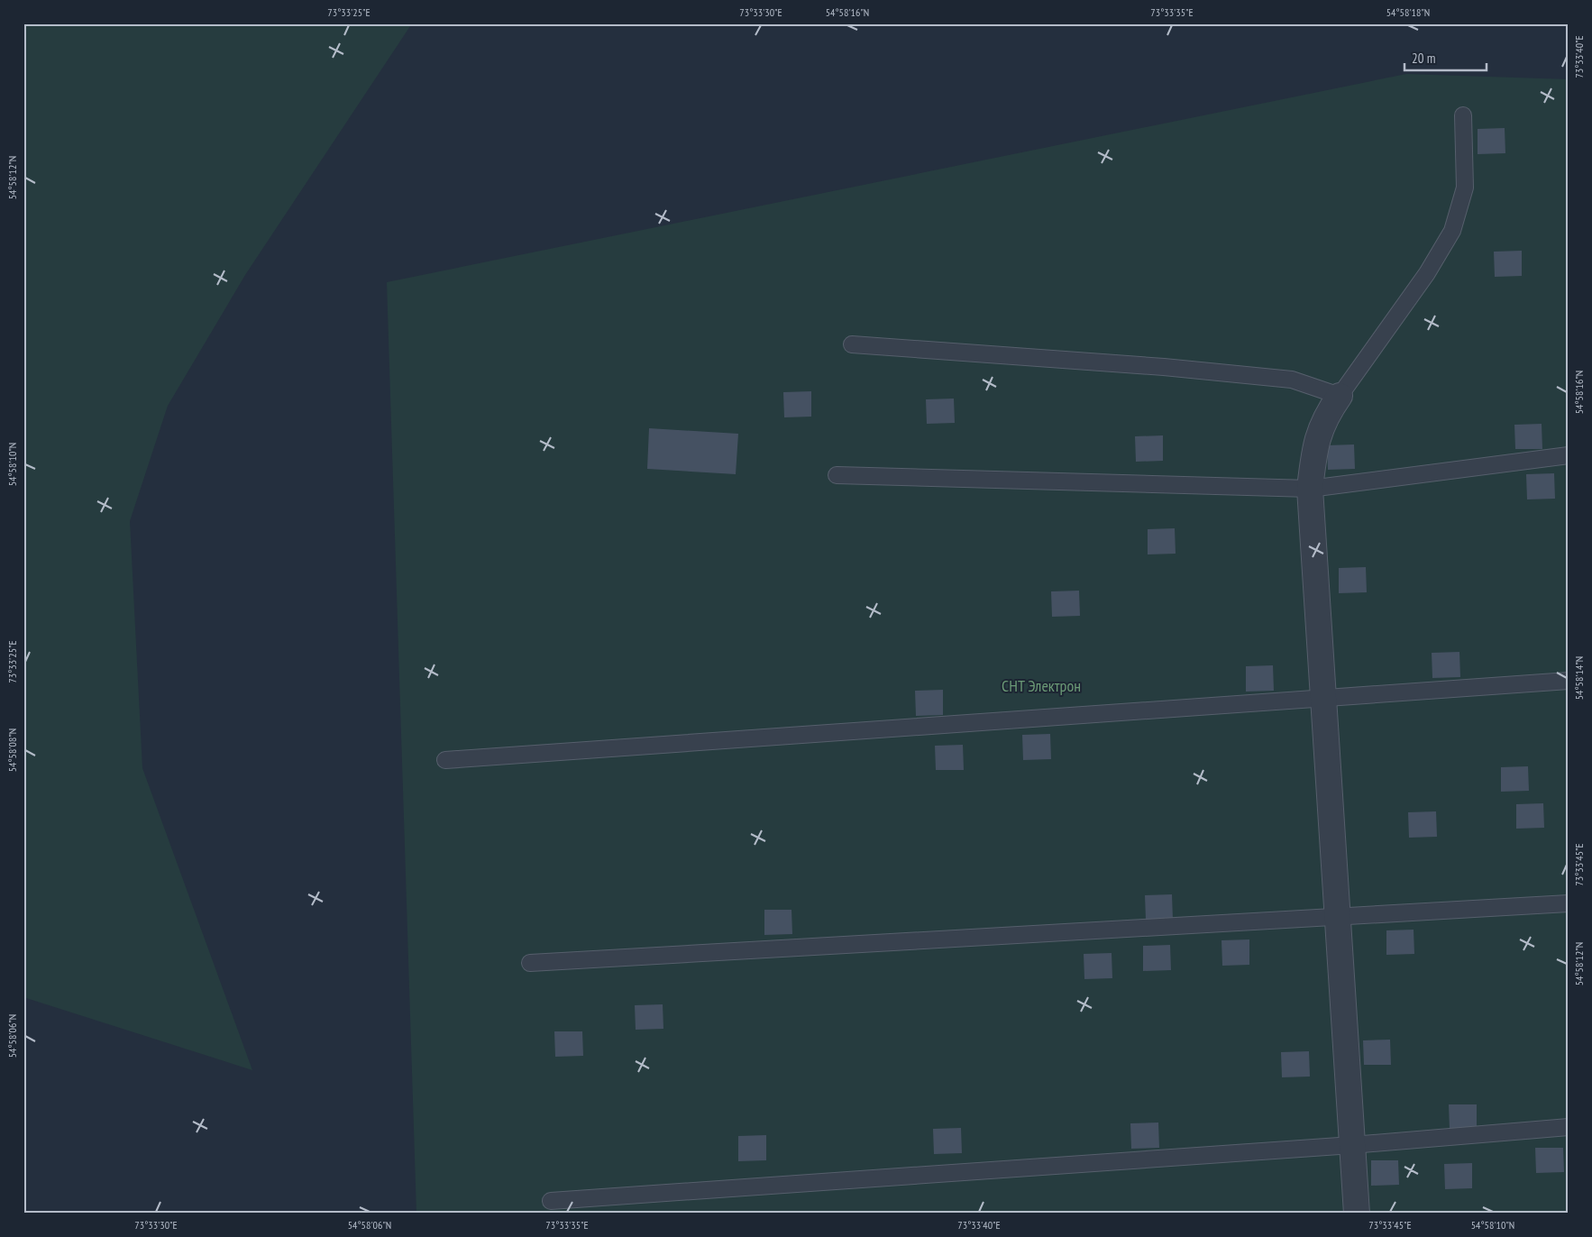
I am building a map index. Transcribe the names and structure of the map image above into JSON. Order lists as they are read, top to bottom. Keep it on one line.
{"parks":["СНТ Электрон"],"scale_bar":"20 m","coordinates":["73°33'25\"E","73°33'30\"E","54°58'16\"N","73°33'35\"E","54°58'18\"N","73°33'40\"E","54°58'12\"N","54°58'10\"N","54°58'14\"N","54°58'08\"N","73°33'45\"E","54°58'06\"N"]}
